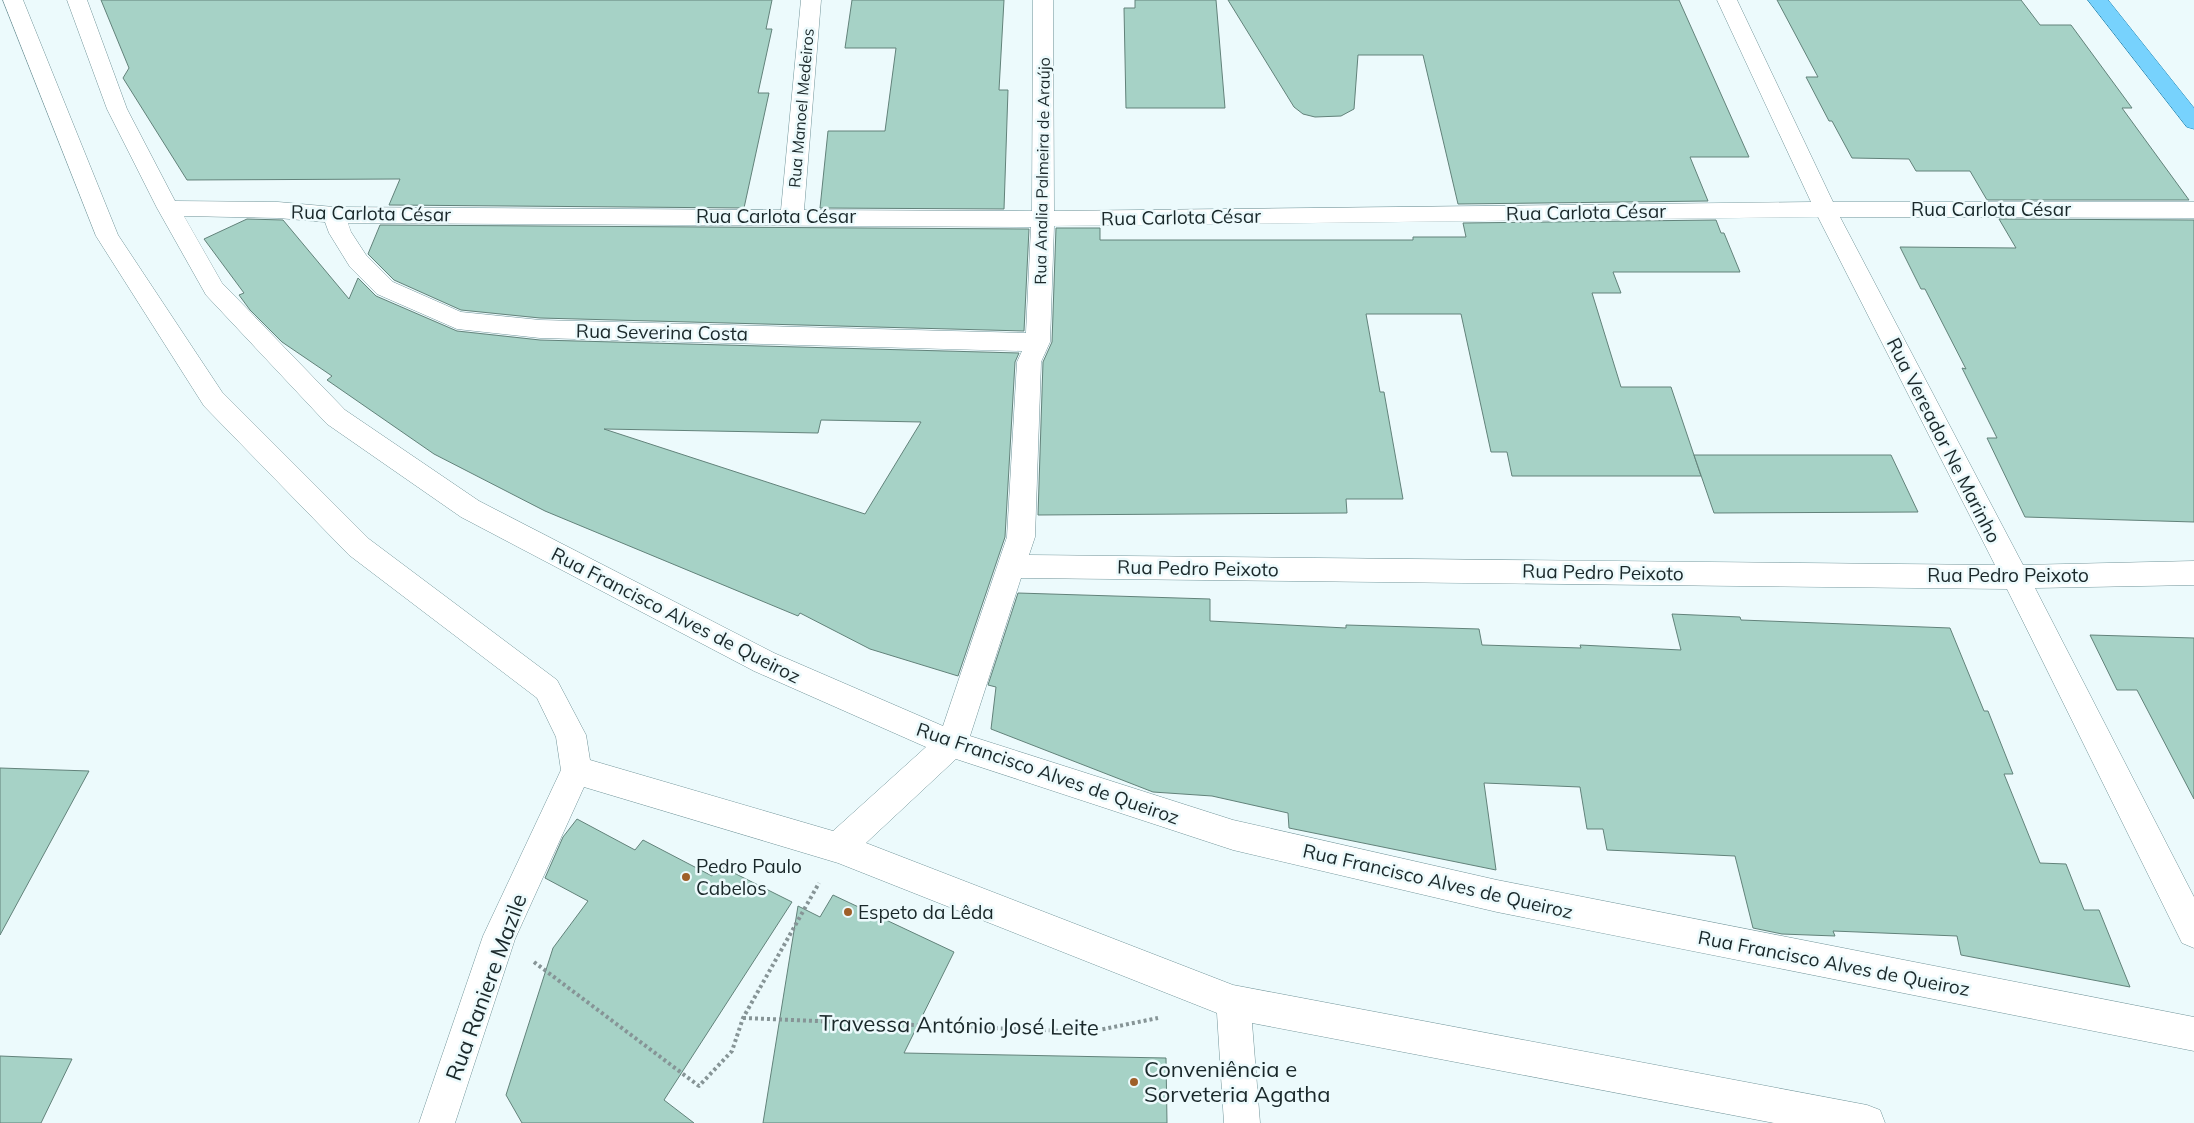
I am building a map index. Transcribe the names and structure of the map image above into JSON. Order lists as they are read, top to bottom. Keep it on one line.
{"streets":{"street":["Rua Manoel Medeiros","Rua Analia Palmeira de Araújo","Rua Carlota César","Rua Severina Costa","Rua Vereador Ne Marinho","Rua Pedro Peixoto","Rua Francisco Alves de Queiroz","Rua Raniere Mazile"],"path":["Travessa António José Leite"]},"crossings":[["Rua Manoel Medeiros","Rua Carlota César"],["Rua Analia Palmeira de Araújo","Rua Carlota César"],["Rua Analia Palmeira de Araújo","Rua Severina Costa"],["Rua Analia Palmeira de Araújo","Rua Pedro Peixoto"],["Rua Analia Palmeira de Araújo","Rua Francisco Alves de Queiroz"],["Rua Carlota César","Rua Severina Costa"],["Rua Carlota César","Rua Vereador Ne Marinho"],["Rua Carlota César","Rua Francisco Alves de Queiroz"],["Rua Vereador Ne Marinho","Rua Pedro Peixoto"]],"places":["Pedro Paulo Cabelos","Espeto da Lêda","Conveniência e Sorveteria Agatha"]}
